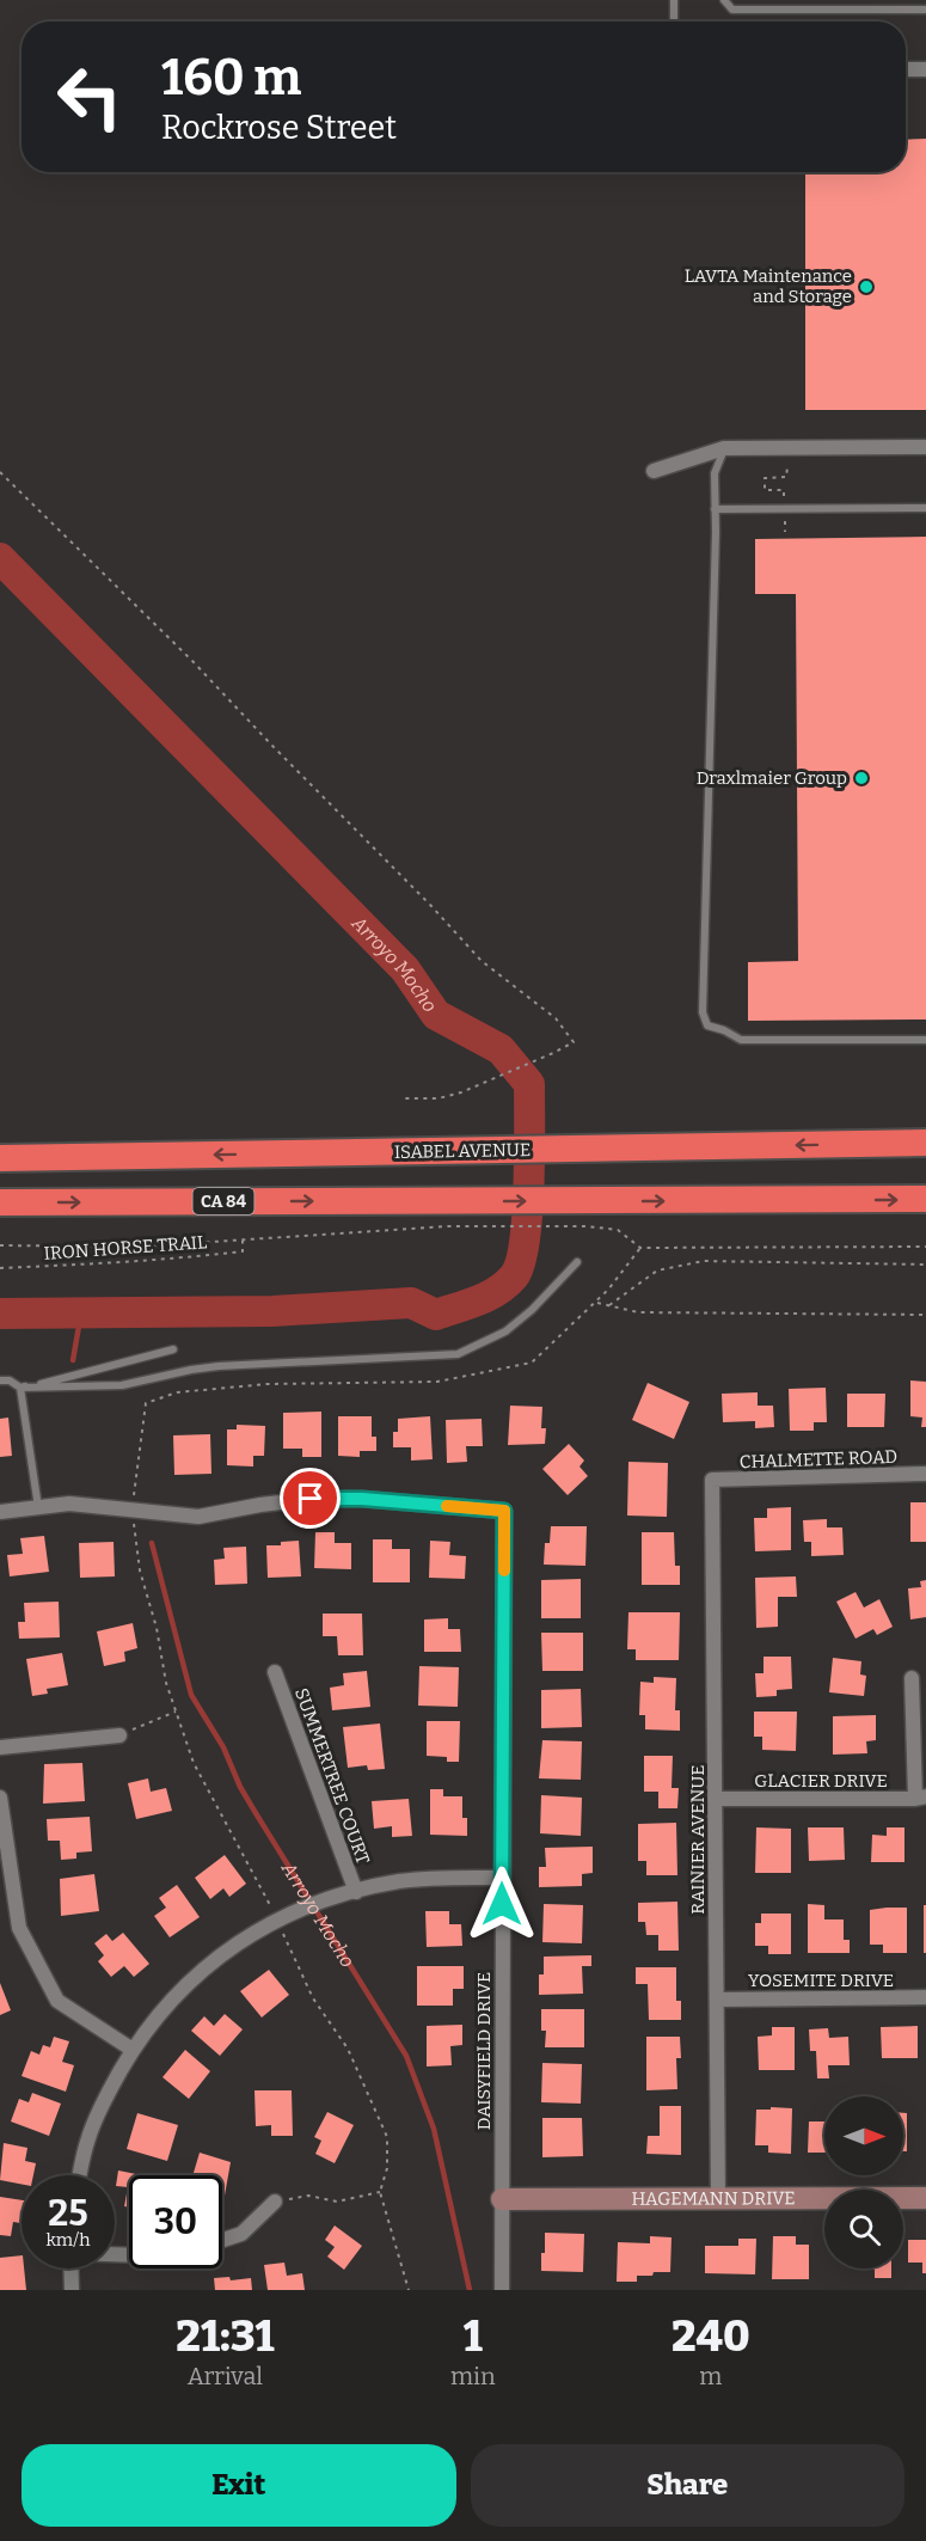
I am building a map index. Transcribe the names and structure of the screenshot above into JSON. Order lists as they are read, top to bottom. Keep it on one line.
{"streets":{"highway":["ISABEL AVENUE","CA 84"],"street":["CHALMETTE ROAD","SUMMERTREE COURT","GLACIER DRIVE","RAINIER AVENUE","YOSEMITE DRIVE","DAISYFIELD DRIVE","HAGEMANN DRIVE"],"path":["IRON HORSE TRAIL"]},"crossings":[["CHALMETTE ROAD","RAINIER AVENUE"],["GLACIER DRIVE","RAINIER AVENUE"],["RAINIER AVENUE","YOSEMITE DRIVE"],["RAINIER AVENUE","HAGEMANN DRIVE"],["DAISYFIELD DRIVE","HAGEMANN DRIVE"]],"water":["Arroyo Mocho"],"places":["LAVTA Maintenance and Storage","Draxlmaier Group"],"north":"right","page":{"turn":["160 m","Rockrose Street"],"speed":"25 km/h","limit":"30","eta":["21:31","Arrival","1","min","240","m"],"buttons":["Exit","Share"]}}
